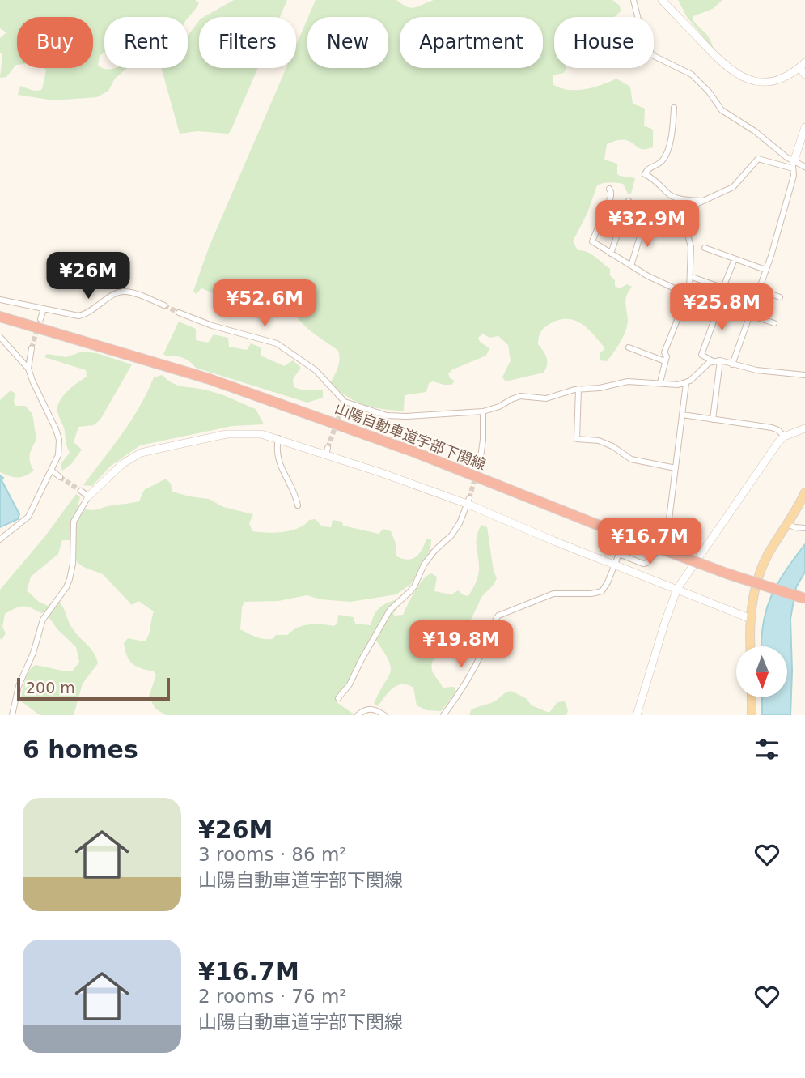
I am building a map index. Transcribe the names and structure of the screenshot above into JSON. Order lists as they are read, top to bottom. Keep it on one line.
{"streets":{"highway":["山陽自動車道宇部下関線"]},"scale_bar":"200 m","north":"bottom","page":{"chip":["Buy","Rent","Filters","New","Apartment","House"],"price":["¥32.9M","¥26M","¥52.6M","¥25.8M","¥16.7M","¥19.8M"],"scale":"200 m","heading":"6 homes","list":[{"name":"¥26M","note":"3 rooms · 86 m² · 山陽自動車道宇部下関線"},{"name":"¥16.7M","note":"2 rooms · 76 m² · 山陽自動車道宇部下関線"}]}}
